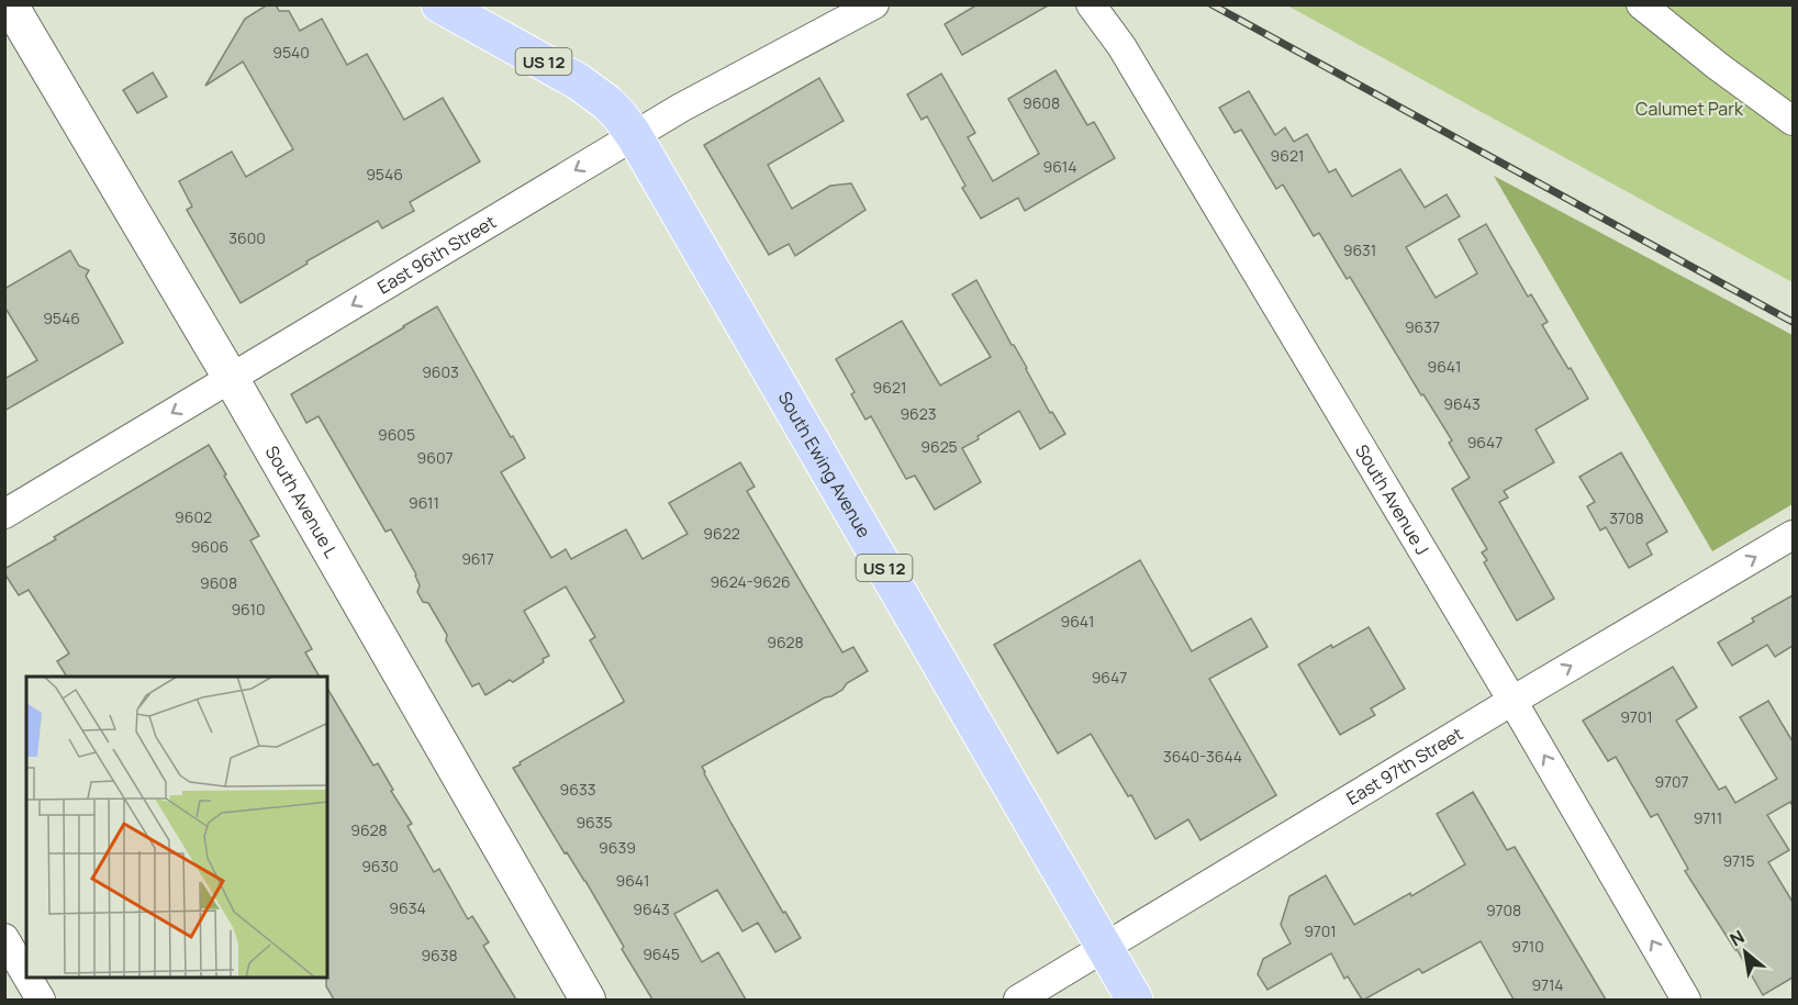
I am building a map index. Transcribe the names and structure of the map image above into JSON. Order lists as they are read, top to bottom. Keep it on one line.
{"streets":{"main road":["US 12","South Ewing Avenue"],"street":["East 96th Street","South Avenue J","South Avenue L","East 97th Street"]},"crossings":[["East 96th Street","South Ewing Avenue"],["East 96th Street","South Avenue L"],["South Ewing Avenue","East 97th Street"],["South Avenue J","East 97th Street"]],"one_way":["East 96th Street","East 97th Street"],"parks":["Calumet Park"],"house_numbers":["9540","9608","9621","9614","9546","3600","9631","9546","9637","9641","9603","9621","9643","9623","9605","9647","9625","9607","9611","9602","3708","9622","9606","9617","9624-9626","9608","9610","9641","9628","9647","9701","3640-3644","9707","9633","9711","9635","9628","9639","9715","9630","9641","9634","9643","9708","9701","9710","9645","9638","9714"],"north":"top left"}
